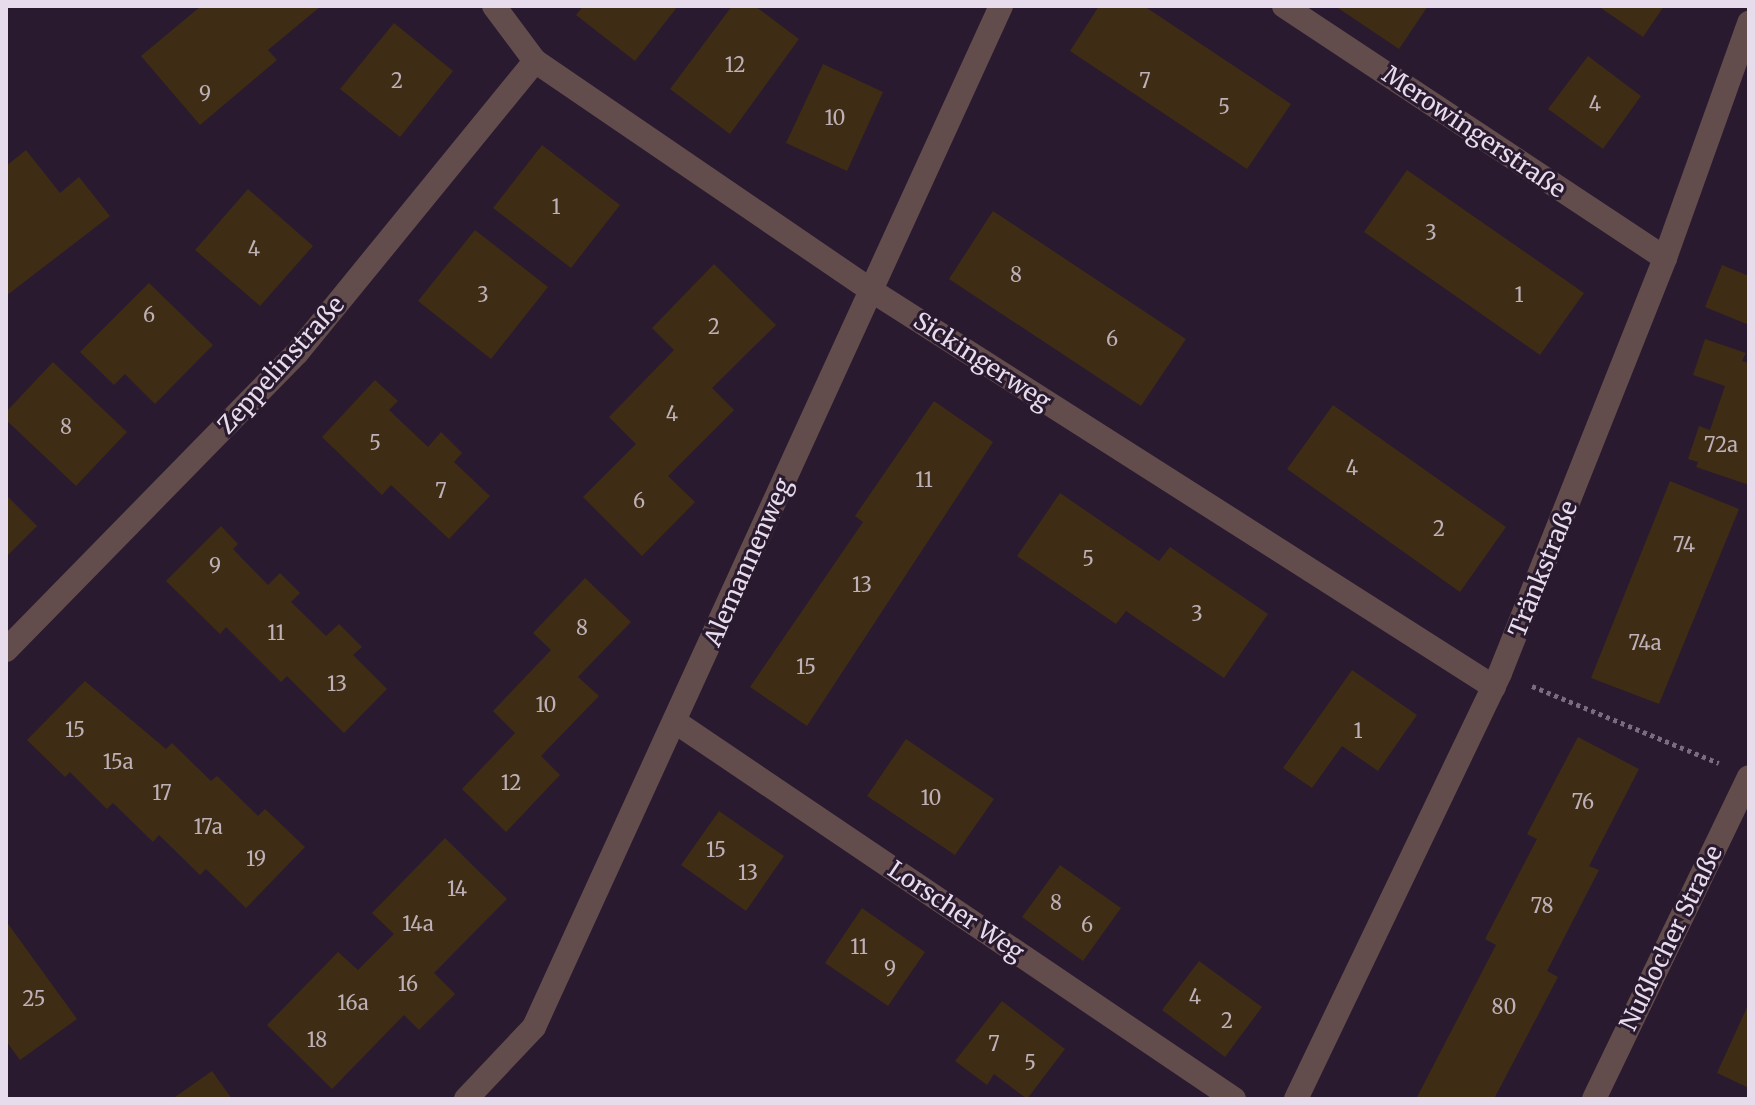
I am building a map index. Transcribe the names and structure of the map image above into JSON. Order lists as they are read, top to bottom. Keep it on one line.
{"streets":{"street":["Merowingerstraße","Sickingerweg","Zeppelinstraße","Alemannenweg","Tränkstraße","Lorscher Weg","Nußlocher Straße"]},"crossings":[["Merowingerstraße","Tränkstraße"],["Sickingerweg","Zeppelinstraße"],["Sickingerweg","Alemannenweg"],["Sickingerweg","Tränkstraße"],["Alemannenweg","Lorscher Weg"]],"house_numbers":["12","2","7","9","4","5","10","1","3","4","8","3","1","6","2","6","4","8","5","72a","4","11","7","6","2","74","5","9","13","3","8","11","74a","15","13","10","15","1","15a","12","17","10","76","17a","15","19","13","14","8","78","14a","6","11","9","16","4","25","16a","80","2","18","7","5"]}
